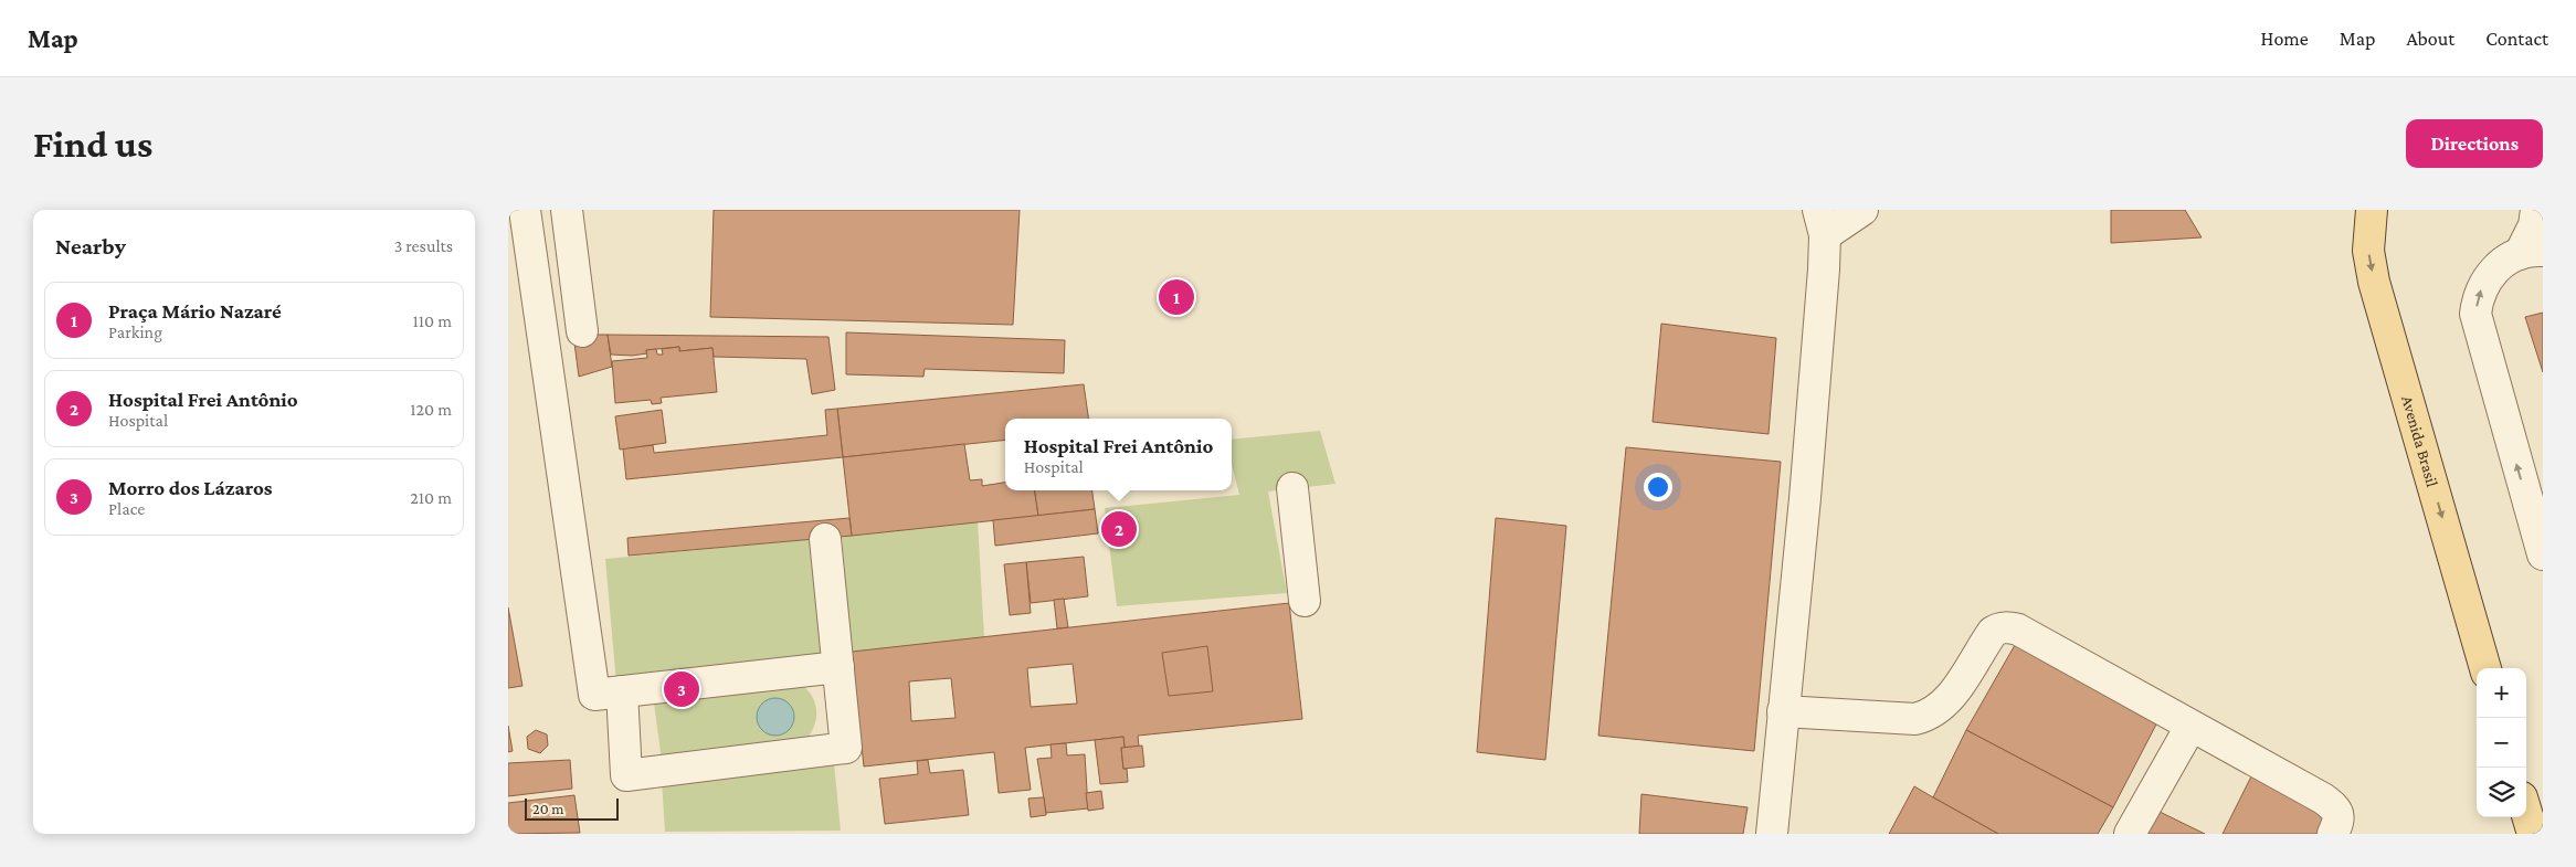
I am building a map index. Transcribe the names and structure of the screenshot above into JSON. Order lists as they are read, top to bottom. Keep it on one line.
{"streets":{"main road":["Avenida Brasil"]},"one_way":["Avenida Brasil"],"scale_bar":"20 m","page":{"header":"Map","nav":["Home","Map","About","Contact"],"buttons":"Directions","title":"Find us","heading":["Nearby","3 results"],"pins":["1","2","3"],"list":[{"mark":"1","name":"Praça Mário Nazaré","note":"Parking","value":"110 m"},{"mark":"2","name":"Hospital Frei Antônio","note":"Hospital","value":"120 m"},{"mark":"3","name":"Morro dos Lázaros","note":"Place","value":"210 m"}],"popup":["Hospital Frei Antônio","Hospital"],"map_buttons":["+","−"],"scale":"20 m"}}
